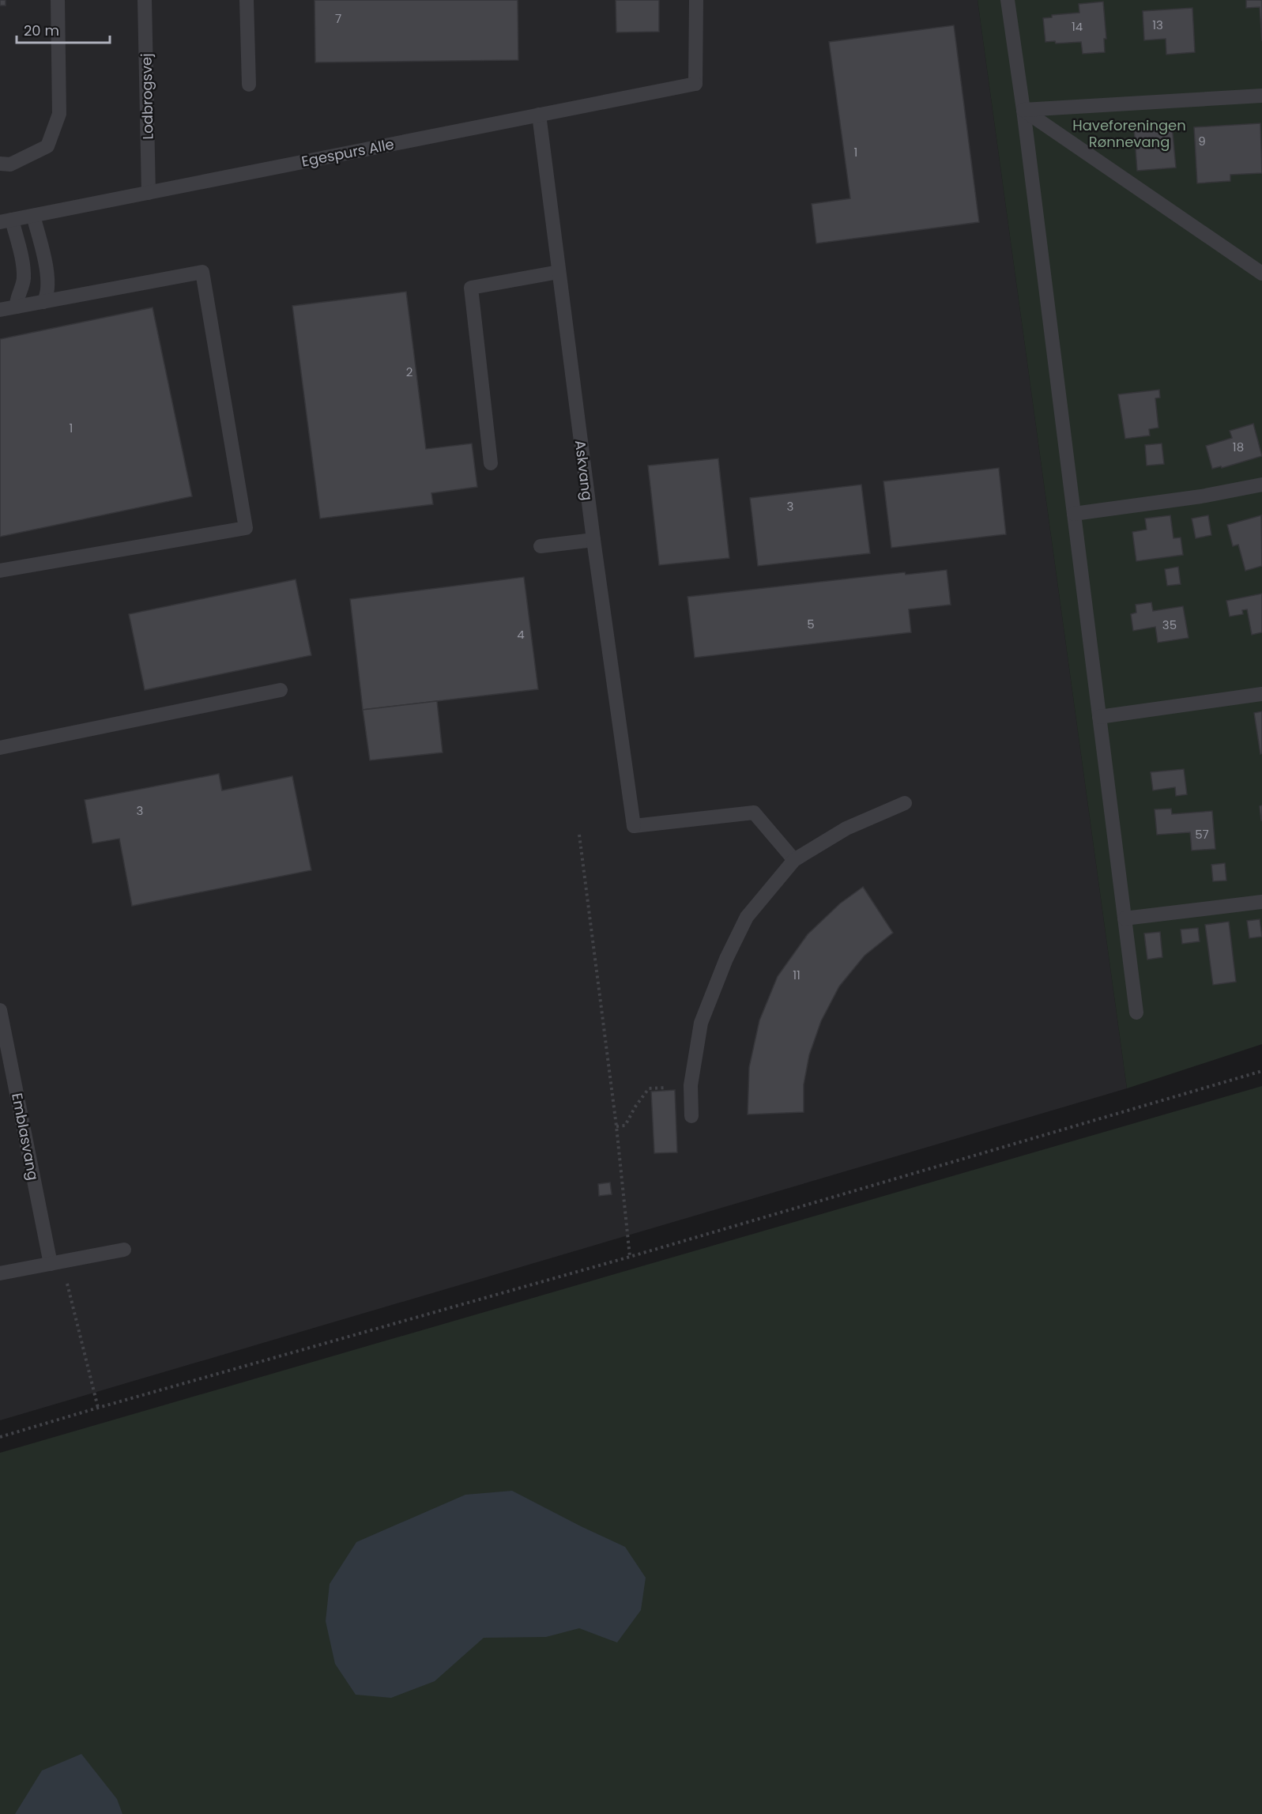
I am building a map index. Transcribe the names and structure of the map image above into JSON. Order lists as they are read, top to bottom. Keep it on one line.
{"streets":{"street":["Lodbrogsvej","Egespurs Alle","Askvang","Emblasvang"]},"crossings":[["Lodbrogsvej","Egespurs Alle"],["Egespurs Alle","Askvang"]],"parks":["Haveforeningen Rønnevang"],"house_numbers":["7","13","14","9","1","2","1","18","3","5","35","4","3","57","11"],"scale_bar":"20 m"}
